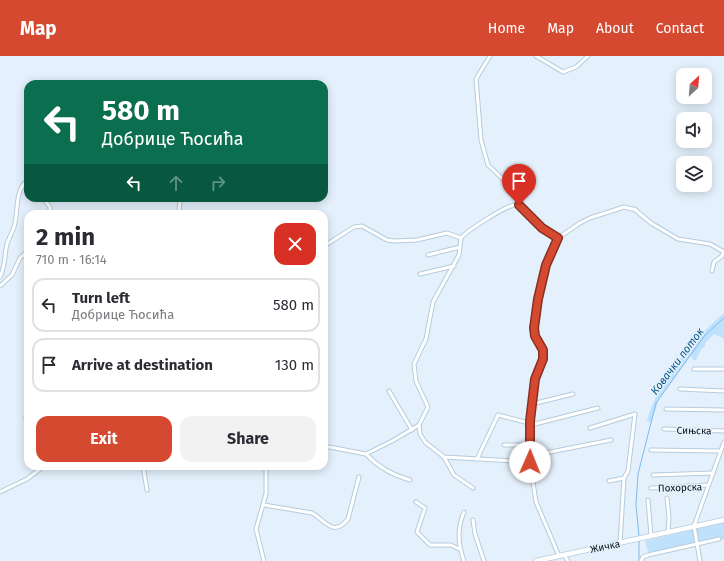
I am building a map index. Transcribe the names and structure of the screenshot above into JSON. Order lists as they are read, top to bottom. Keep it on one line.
{"streets":{"main road":["Жичка"],"street":["Сињска","Похорска"]},"water":["Ковачки поток"],"north":"top right","page":{"header":"Map","nav":["Home","Map","About","Contact"],"turn":["580 m","Добрице Ћосића"],"heading":["2 min","710 m · 16:14"],"list":[{"name":"Turn left","note":"Добрице Ћосића","value":"580 m"},{"name":"Arrive at destination","value":"130 m"}],"buttons":["Exit","Share"]}}
